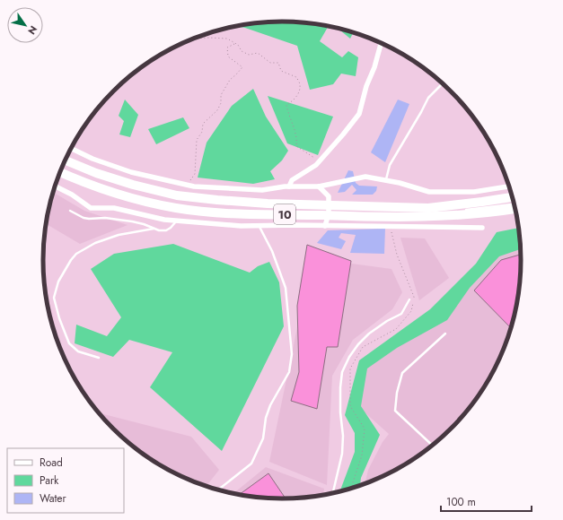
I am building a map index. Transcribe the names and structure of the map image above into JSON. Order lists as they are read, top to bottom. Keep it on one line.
{"streets":{"highway":["10"]},"legend":["Road","Park","Water"],"scale_bar":"100 m","north":"bottom right"}
